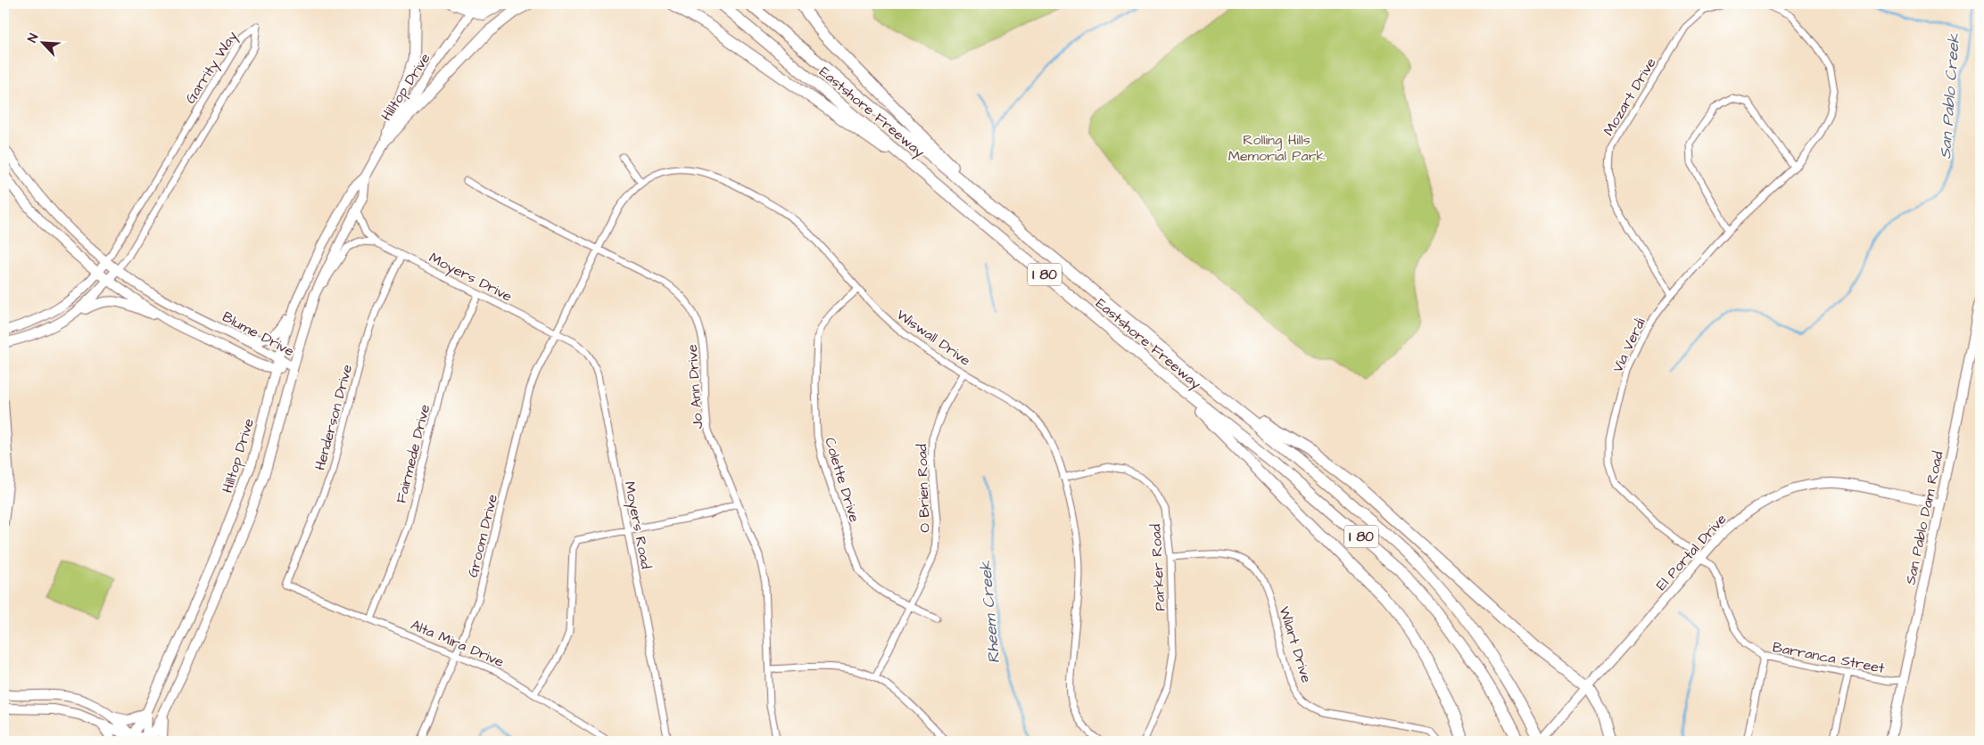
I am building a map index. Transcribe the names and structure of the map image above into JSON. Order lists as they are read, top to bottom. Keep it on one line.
{"streets":{"highway":["Eastshore Freeway","I 80"],"main road":["Garrity Way","Hilltop Drive","Blume Drive","San Pablo Dam Road","El Portal Drive"],"street":["Mozart Drive","Moyers Drive","Wiswall Drive","Via Verdi","Jo Ann Drive","Henderson Drive","Fairmede Drive","Colette Drive","O Brien Road","Moyers Road","Groom Drive","Parker Road","Alta Mira Drive","Wilart Drive","Barranca Street"]},"crossings":[["Garrity Way","Blume Drive"],["Hilltop Drive","Blume Drive"],["Mozart Drive","Via Verdi"],["Eastshore Freeway","El Portal Drive"],["Moyers Drive","Wiswall Drive"],["Moyers Drive","Henderson Drive"],["Moyers Drive","Fairmede Drive"],["Moyers Drive","Moyers Road"],["Moyers Drive","Groom Drive"],["Wiswall Drive","Jo Ann Drive"],["Wiswall Drive","Colette Drive"],["Wiswall Drive","O Brien Road"],["Wiswall Drive","Moyers Road"],["Wiswall Drive","Groom Drive"],["Wiswall Drive","Parker Road"],["Via Verdi","El Portal Drive"],["Via Verdi","Barranca Street"],["Henderson Drive","Alta Mira Drive"],["Fairmede Drive","Alta Mira Drive"],["Colette Drive","O Brien Road"],["San Pablo Dam Road","El Portal Drive"],["San Pablo Dam Road","Barranca Street"],["Moyers Road","Groom Drive"],["Groom Drive","Alta Mira Drive"],["El Portal Drive","Barranca Street"],["Parker Road","Wilart Drive"]],"water":["San Pablo Creek","Rheem Creek"],"parks":["Rolling Hills Memorial Park"],"north":"top left"}
